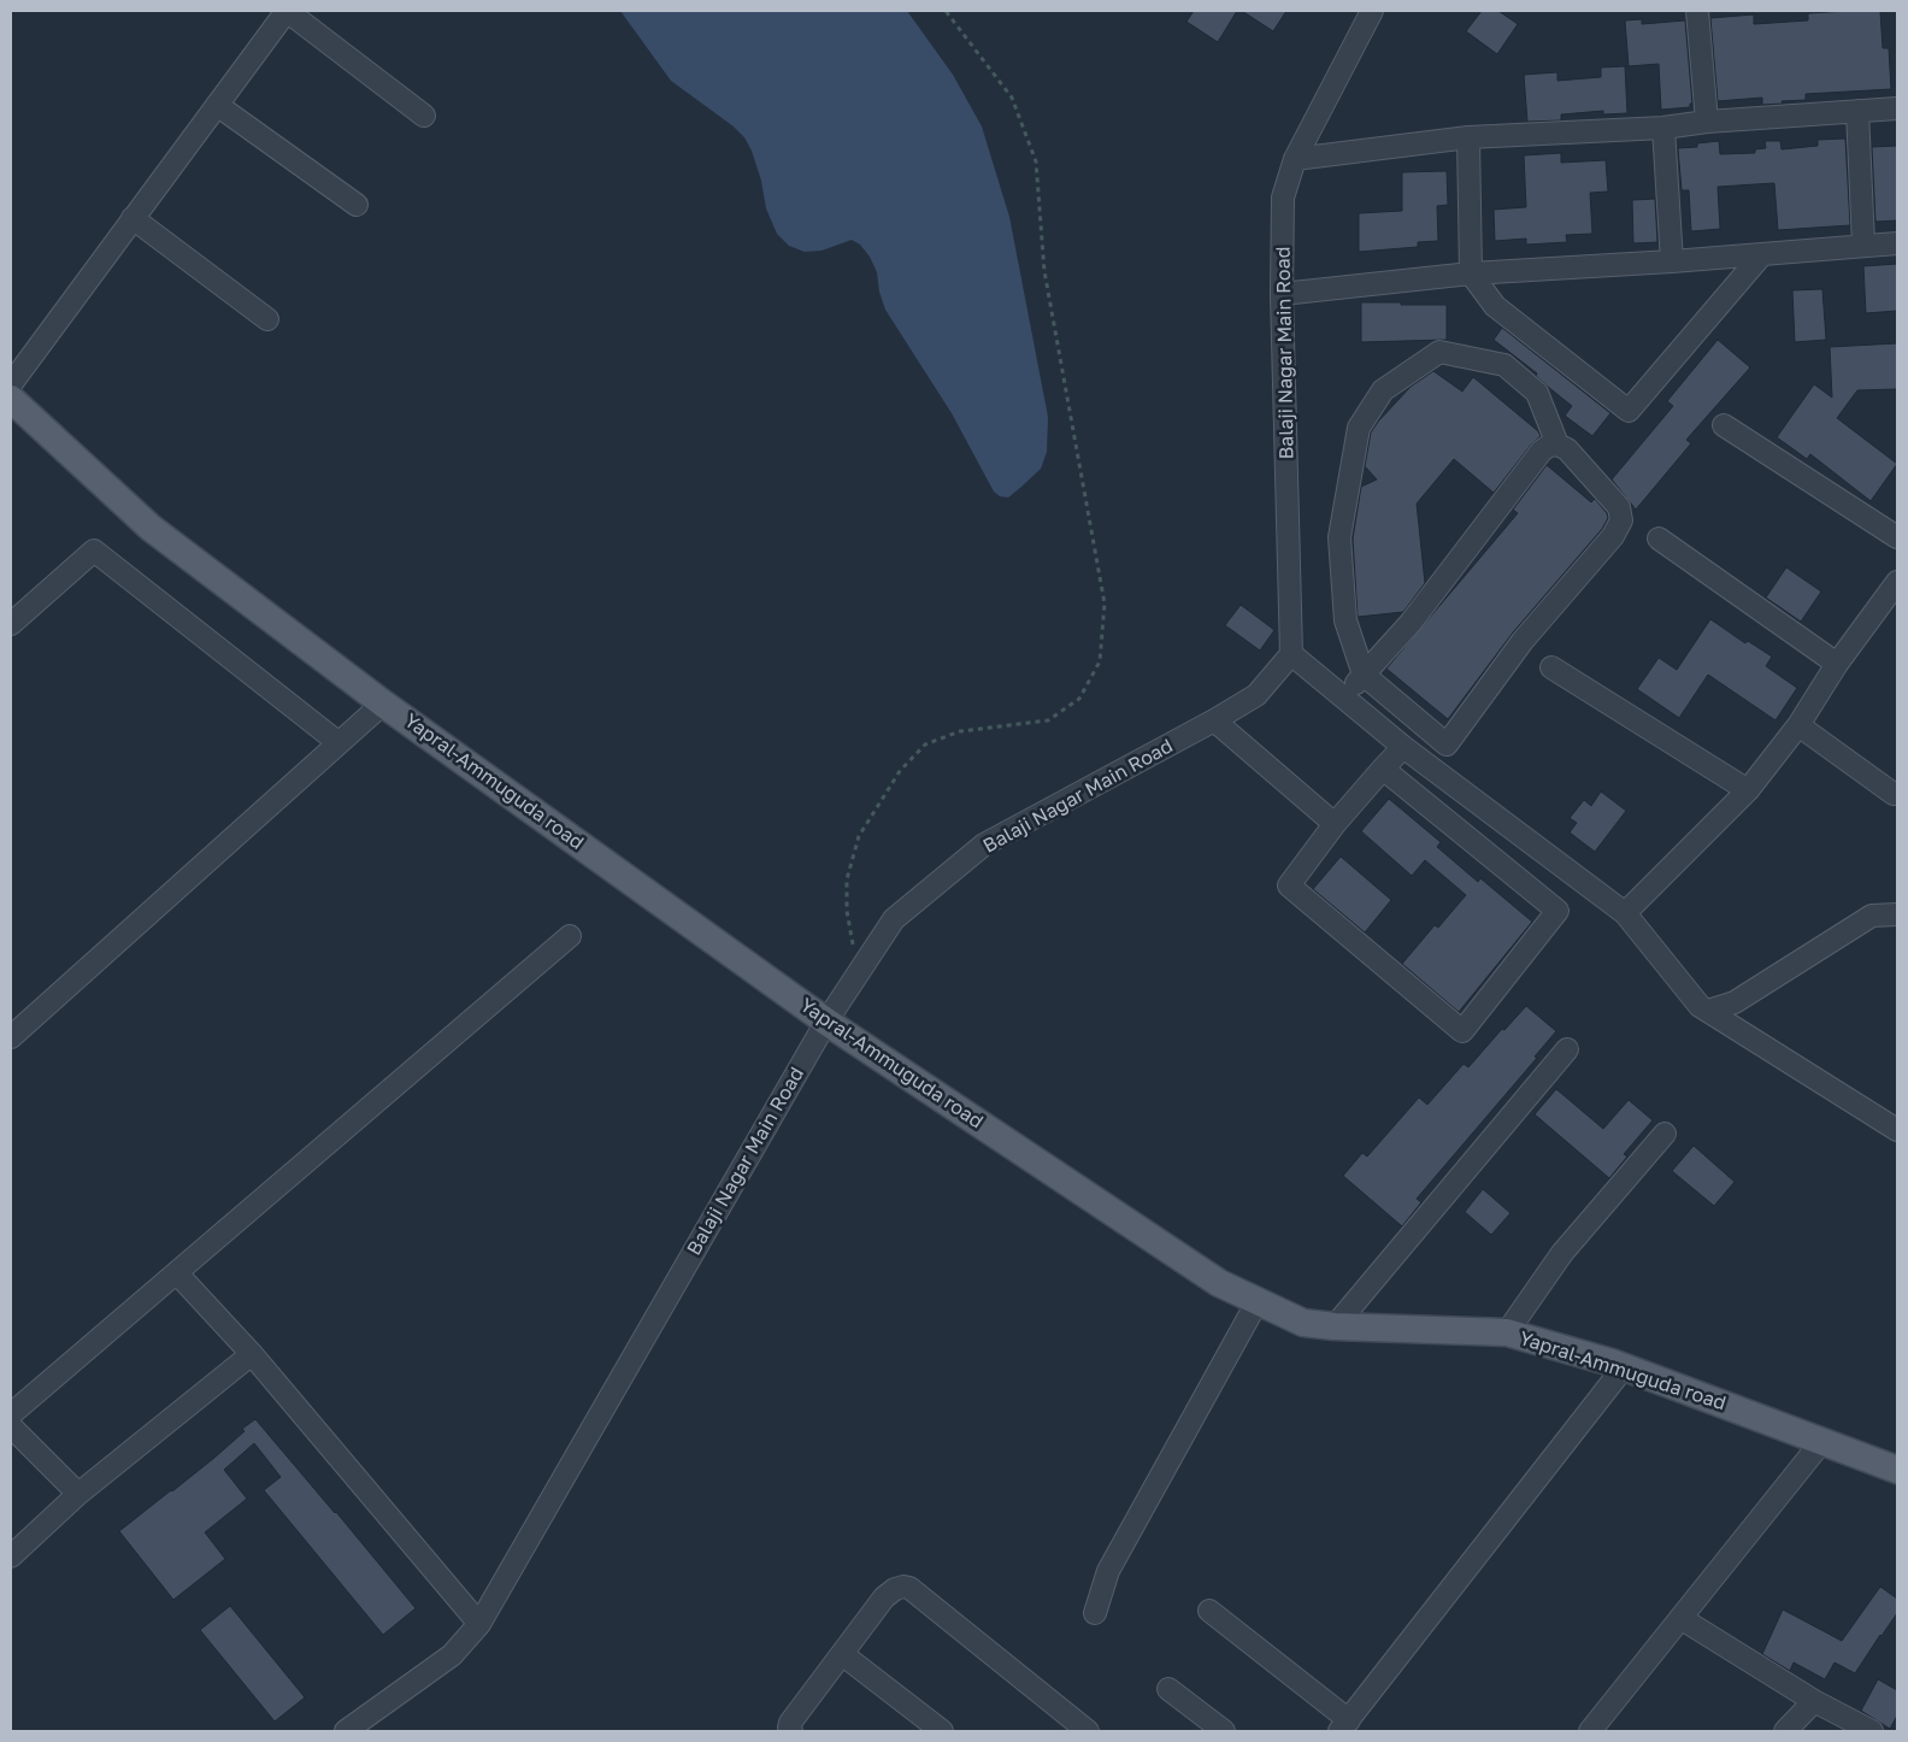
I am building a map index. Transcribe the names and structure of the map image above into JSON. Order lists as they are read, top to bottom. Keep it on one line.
{"streets":{"main road":["Yapral-Ammuguda road"],"street":["Balaji Nagar Main Road"]},"crossings":[["Balaji Nagar Main Road","Yapral-Ammuguda road"]]}
